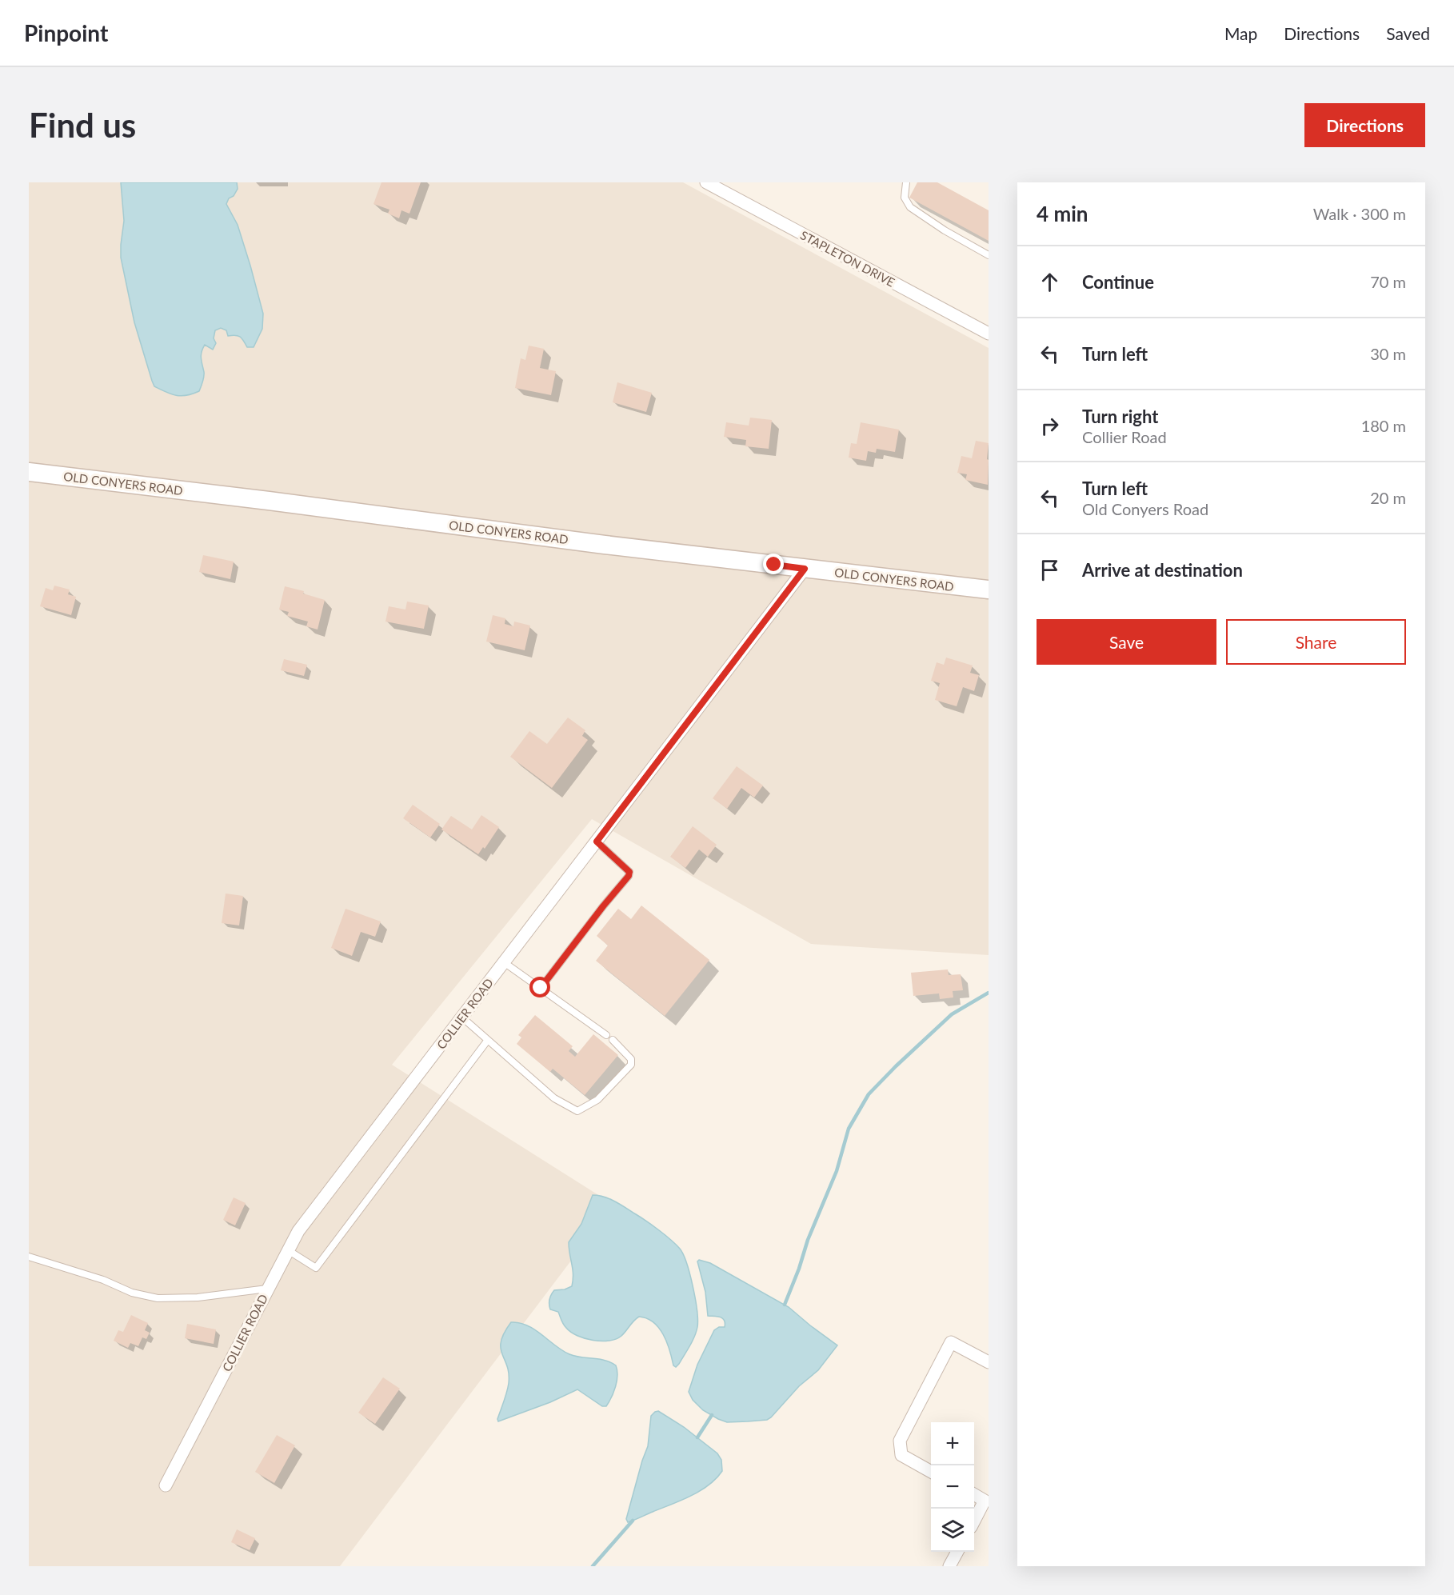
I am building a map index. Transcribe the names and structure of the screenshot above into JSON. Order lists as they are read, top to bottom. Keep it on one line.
{"streets":{"street":["STAPLETON DRIVE","OLD CONYERS ROAD","COLLIER ROAD"]},"crossings":[["OLD CONYERS ROAD","COLLIER ROAD"]],"page":{"header":"Pinpoint","nav":["Map","Directions","Saved"],"buttons":["Directions",["Save","Share"]],"title":"Find us","heading":["4 min","Walk · 300 m"],"list":[["Continue","70 m"],["Turn left","30 m"],["Turn right","Collier Road","180 m"],["Turn left","Old Conyers Road","20 m"],"Arrive at destination"],"map_buttons":["+","−"]}}
